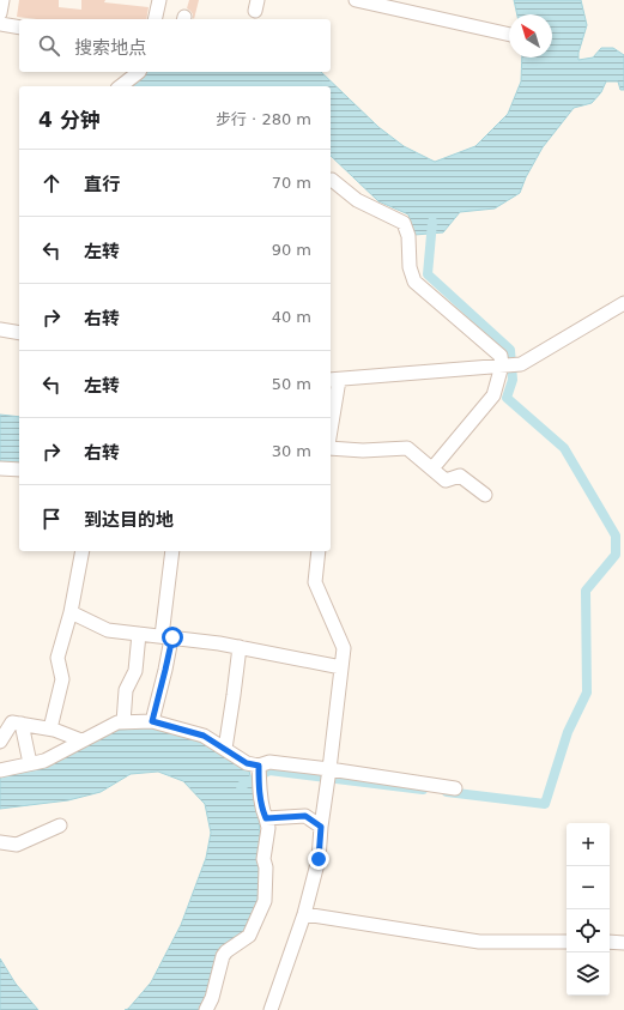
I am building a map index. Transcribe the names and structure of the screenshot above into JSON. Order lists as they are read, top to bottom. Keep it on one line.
{"north":"top left","page":{"search":"搜索地点","heading":["4 分钟","步行 · 280 m"],"list":[["直行","70 m"],["左转","90 m"],["右转","40 m"],["左转","50 m"],["右转","30 m"],"到达目的地"],"map_buttons":["+","−"]}}
